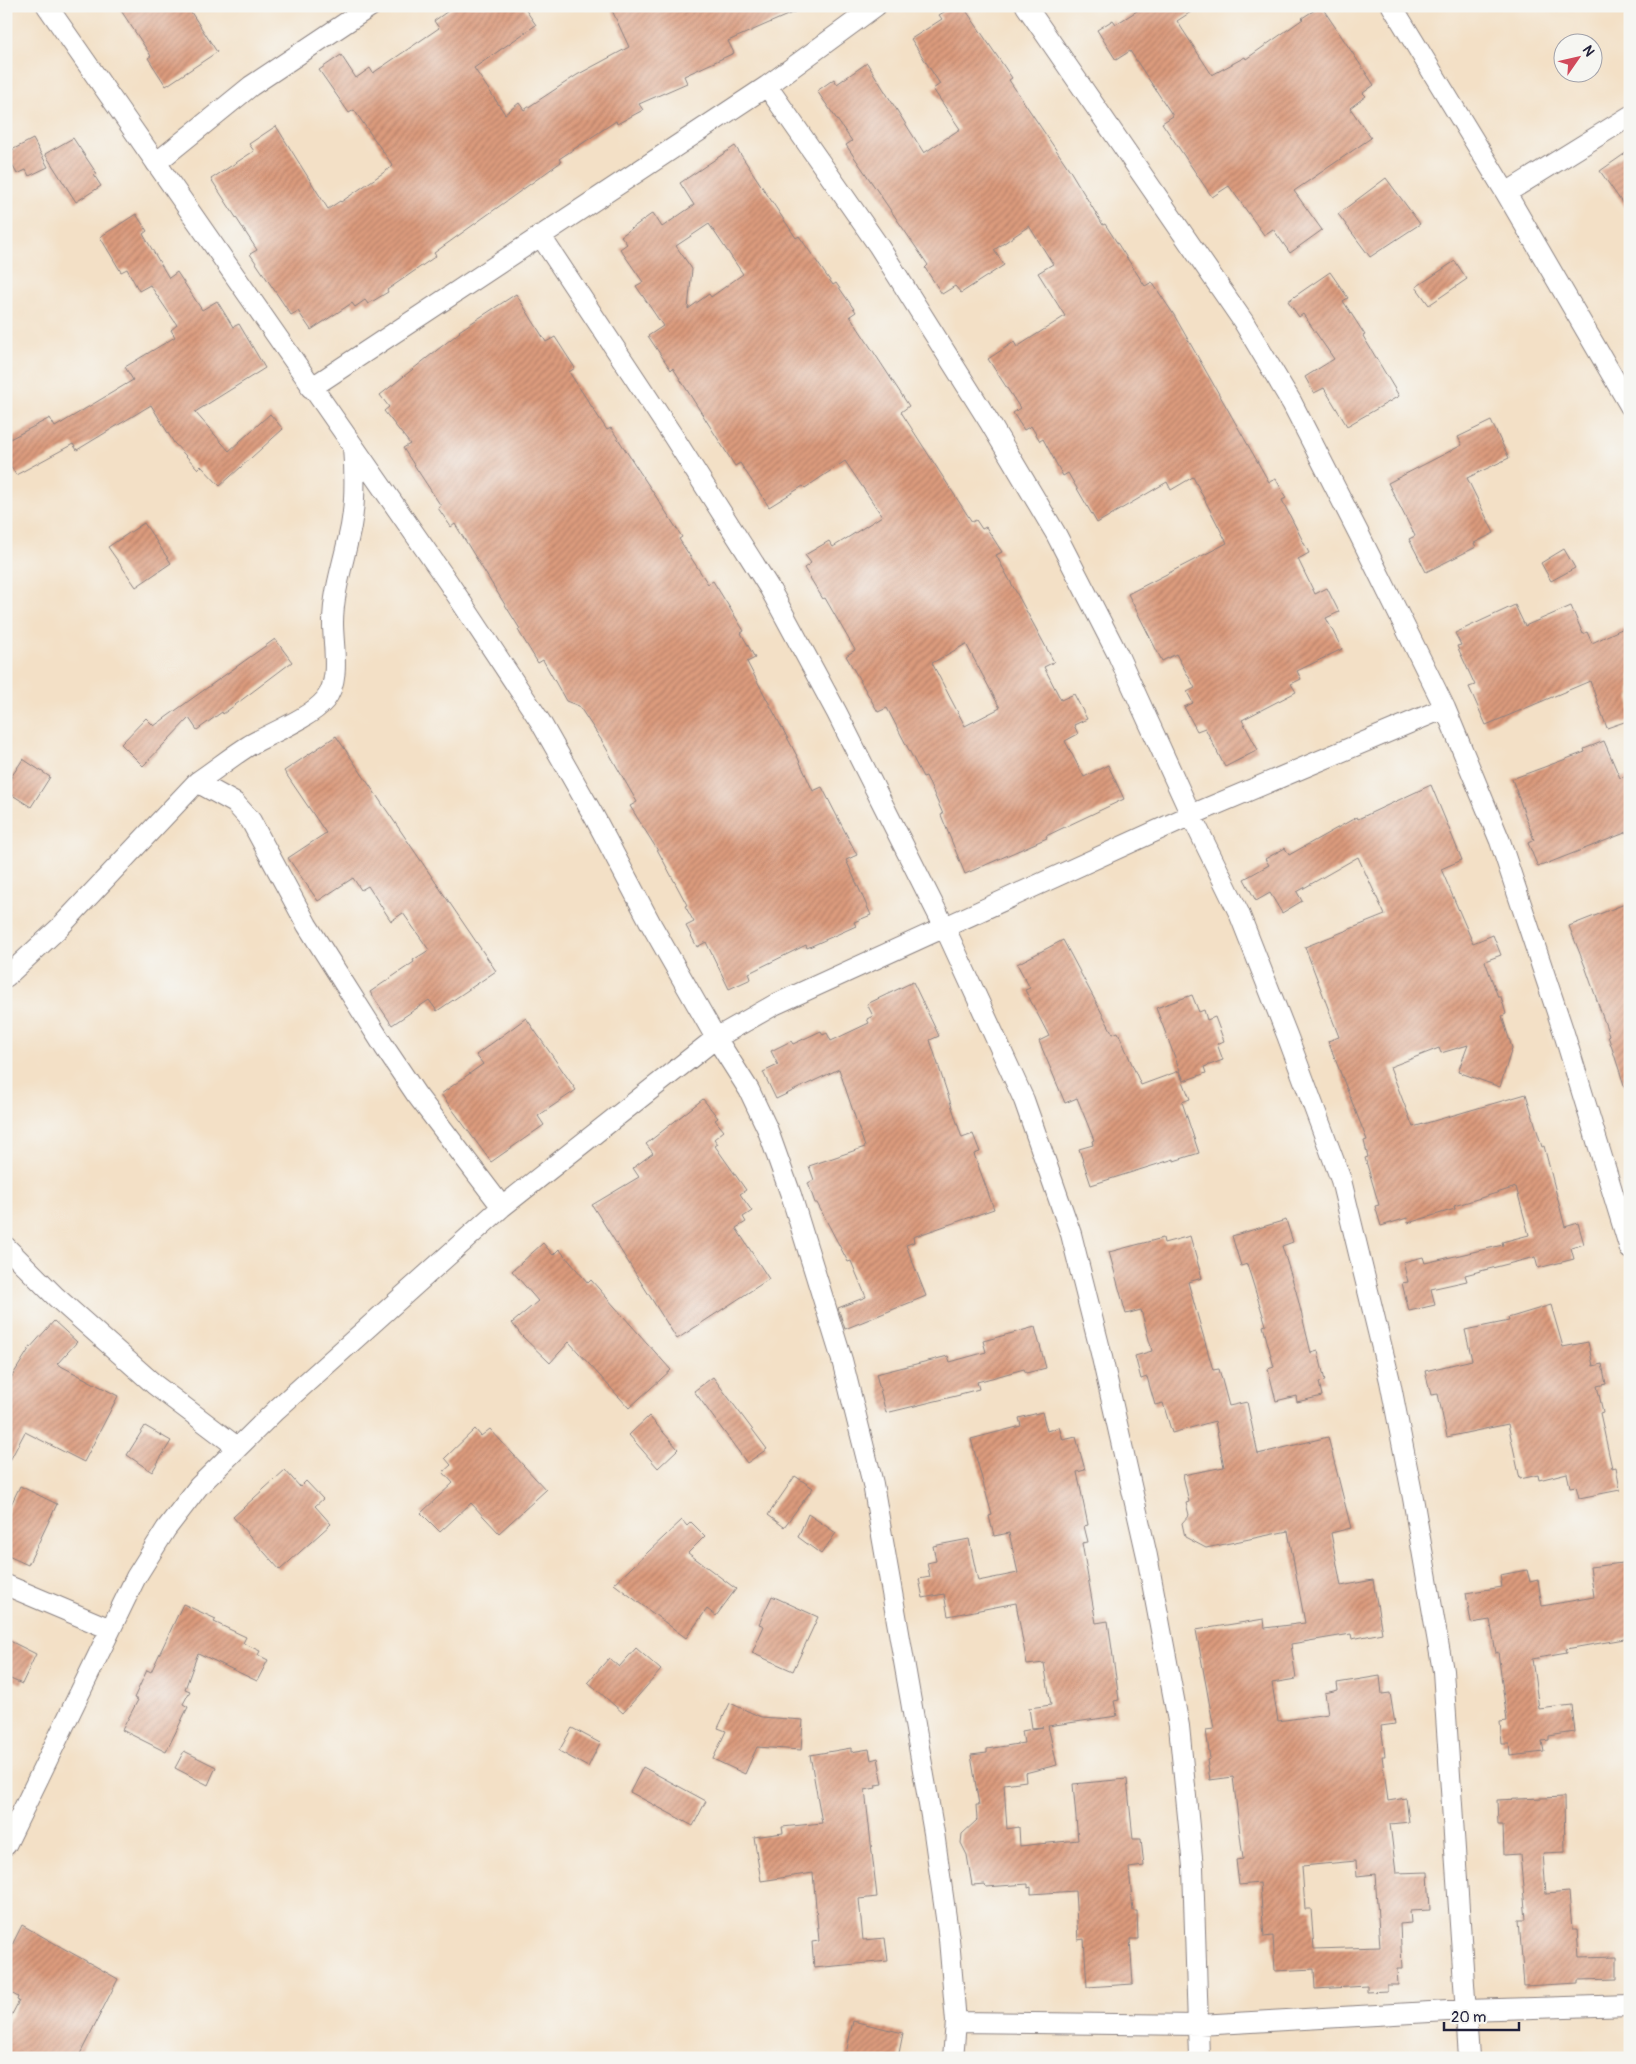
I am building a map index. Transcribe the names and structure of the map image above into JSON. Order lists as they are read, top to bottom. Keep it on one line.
{"scale_bar":"20 m","north":"top right"}
